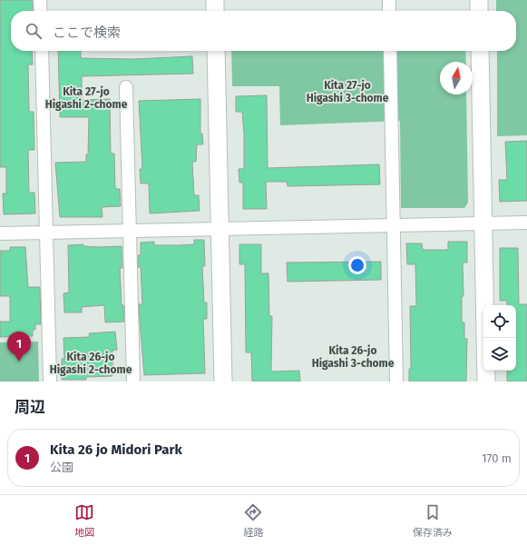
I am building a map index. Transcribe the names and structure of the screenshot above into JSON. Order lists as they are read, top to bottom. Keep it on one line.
{"districts":["Kita 27-jo Higashi 3-chome","Kita 27-jo Higashi 2-chome","Kita 26-jo Higashi 3-chome","Kita 26-jo Higashi 2-chome"],"north":"top","page":{"search":"ここで検索","pins":"1","heading":"周辺","list":[{"mark":"1","name":"Kita 26 jo Midori Park","note":"公園","value":"170 m"}],"nav":["地図","経路","保存済み"]}}
